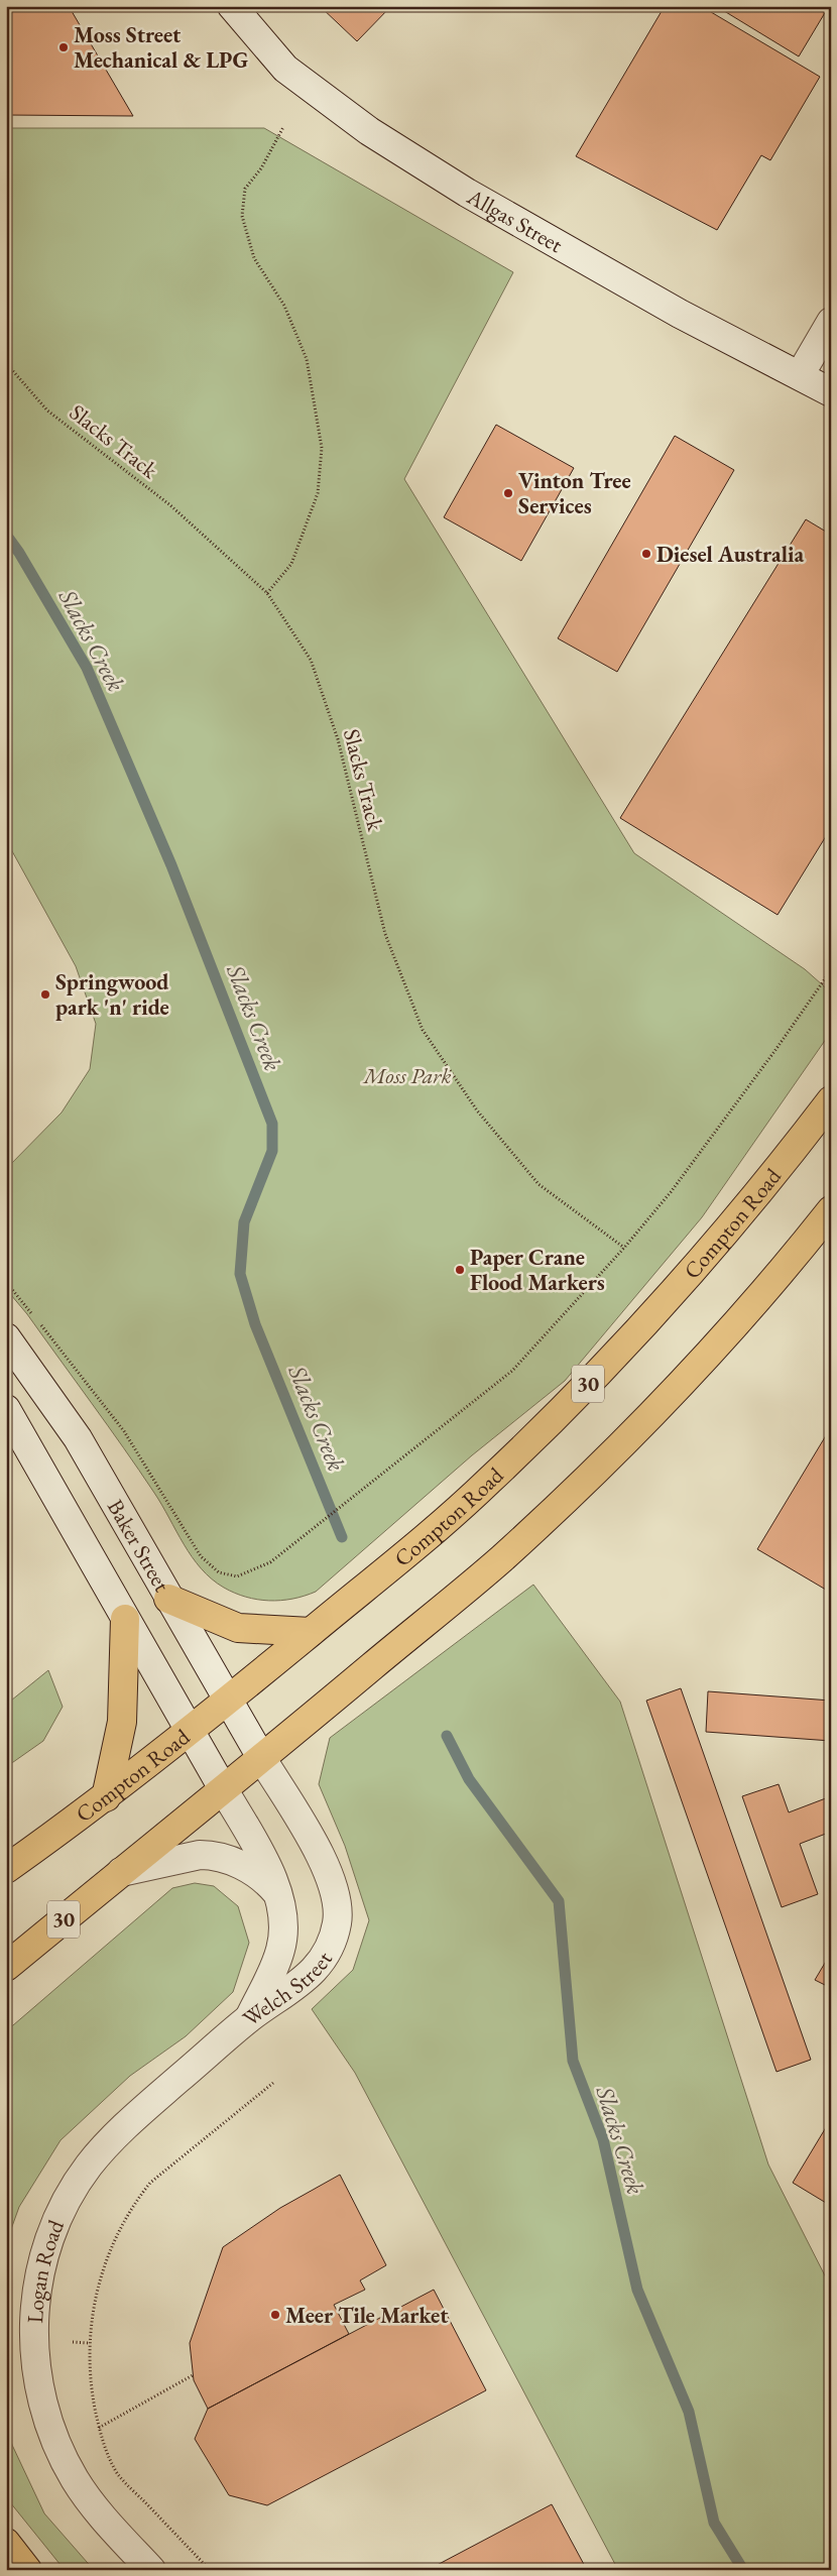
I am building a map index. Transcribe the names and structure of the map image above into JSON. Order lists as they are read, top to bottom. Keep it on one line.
{"streets":{"main road":["Compton Road","30"],"street":["Allgas Street","Baker Street","Welch Street","Logan Road"],"path":["Slacks Track"]},"crossings":[["Compton Road","Baker Street"],["30","Baker Street"],["30","Welch Street"],["Baker Street","Welch Street"],["Welch Street","Logan Road"]],"water":["Slacks Creek"],"parks":["Moss Park"],"places":["Moss Street Mechanical & LPG","Vinton Tree Services","Diesel Australia","Springwood park 'n' ride","Paper Crane Flood Markers","Meer Tile Market"]}
